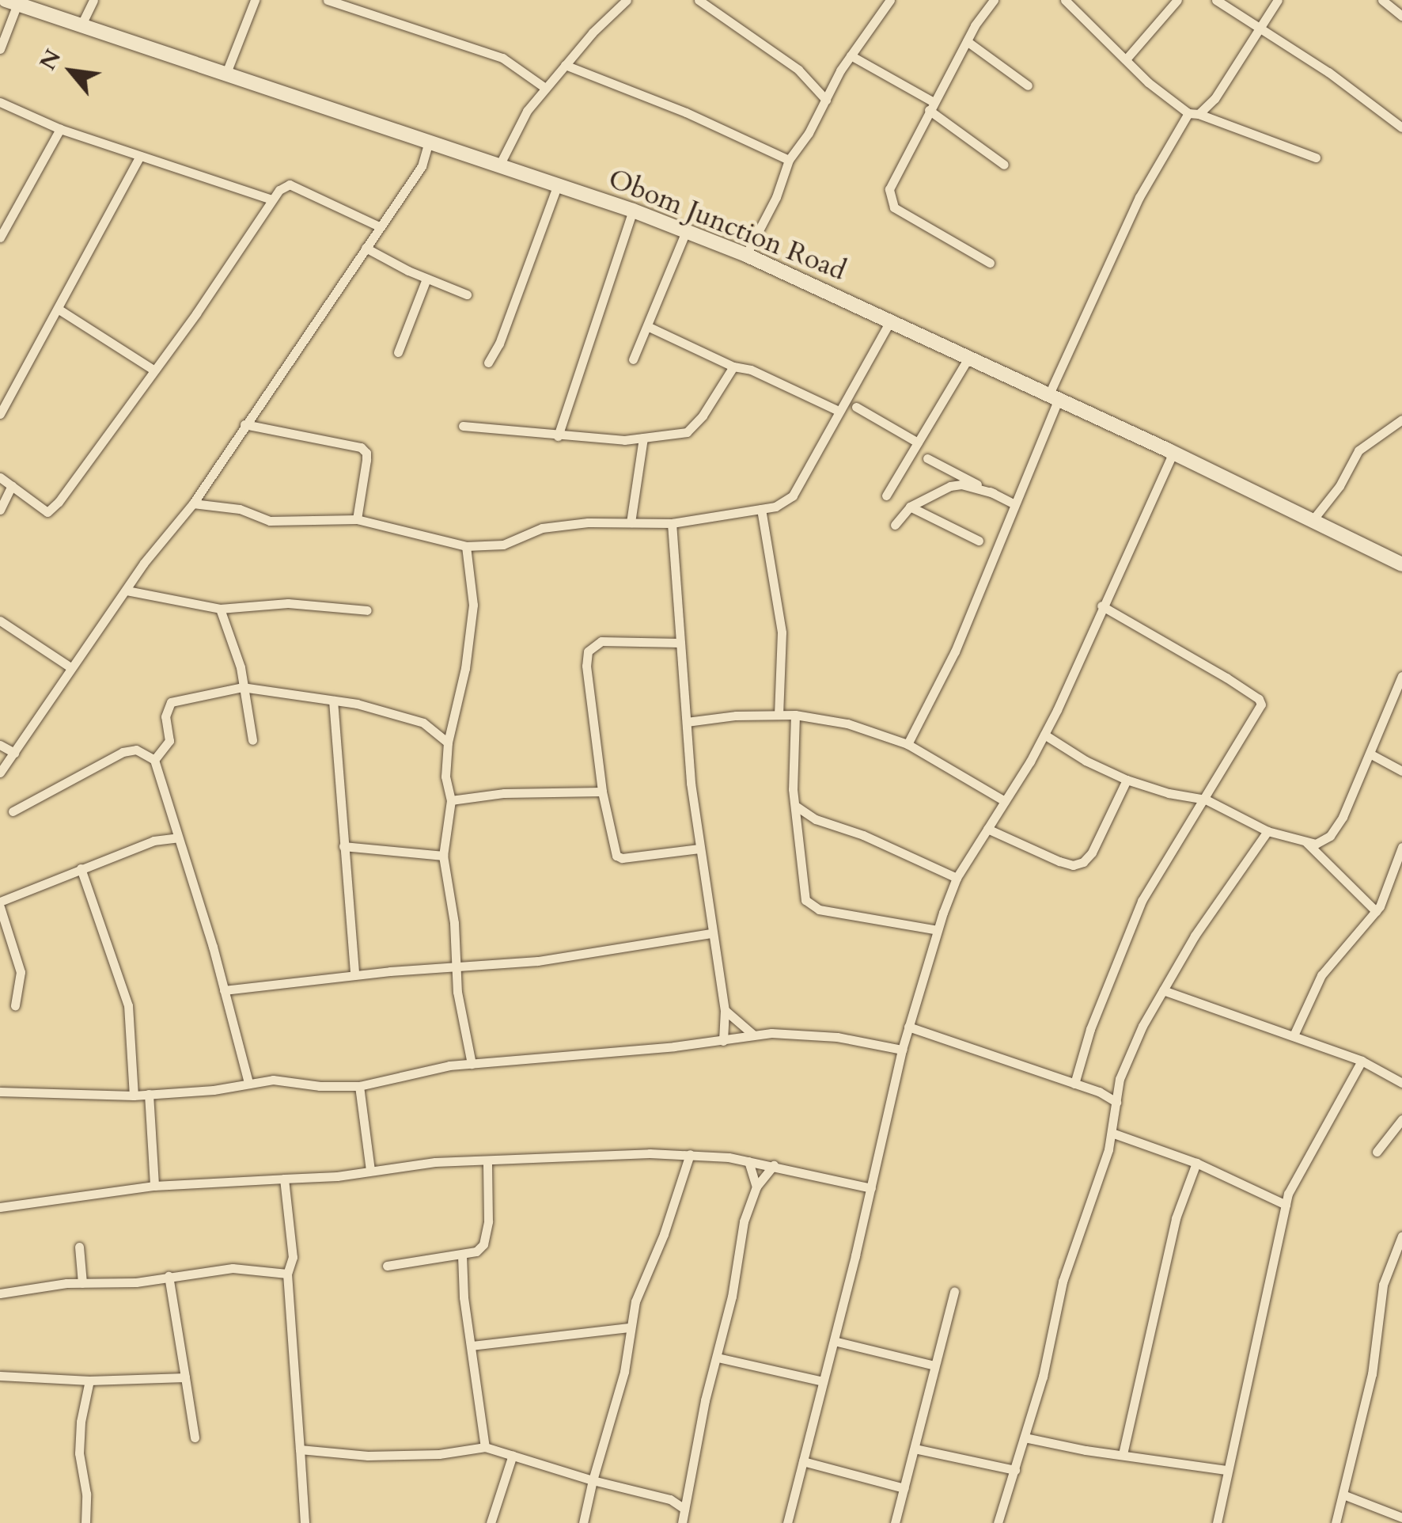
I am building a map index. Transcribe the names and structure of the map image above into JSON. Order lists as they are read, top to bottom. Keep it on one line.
{"streets":{"main road":["Obom Junction Road"]},"north":"top left"}
